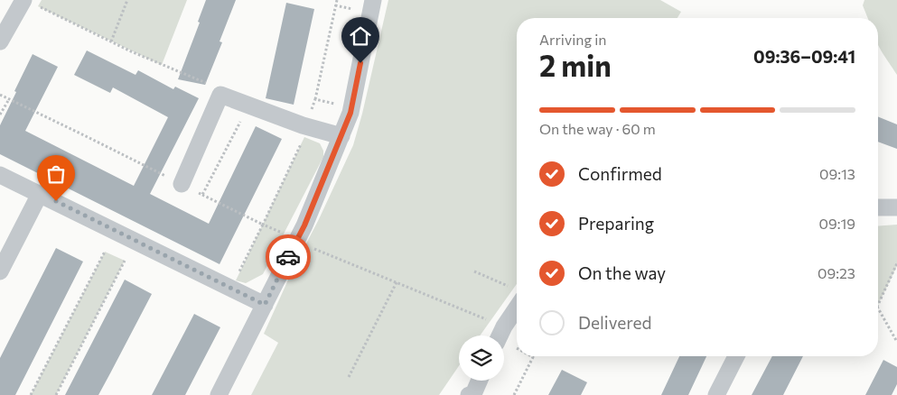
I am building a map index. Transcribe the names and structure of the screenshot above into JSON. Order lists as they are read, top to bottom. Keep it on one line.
{"page":{"heading":["2 min","Arriving in","09:36–09:41"],"bar":"On the way · 60 m","list":[["Confirmed","09:13"],["Preparing","09:19"],["On the way","09:23"],"Delivered"]}}
